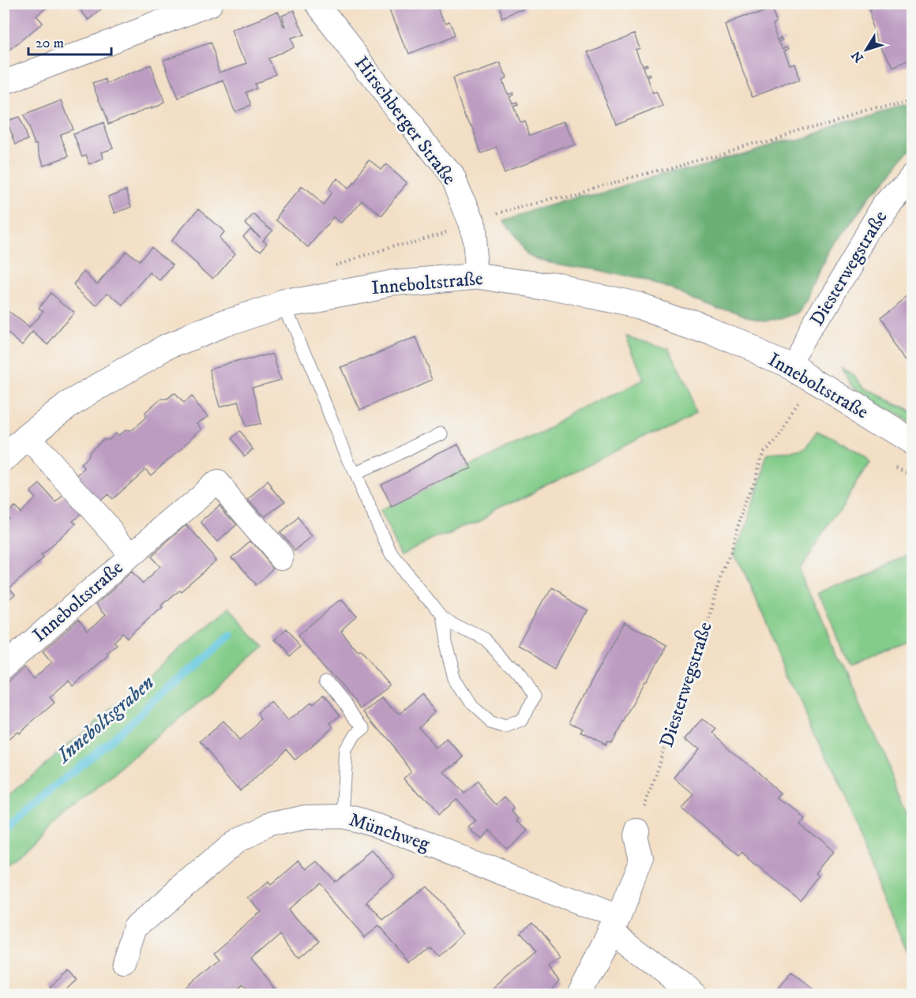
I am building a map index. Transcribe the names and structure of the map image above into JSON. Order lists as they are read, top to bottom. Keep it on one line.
{"streets":{"street":["Hirschberger Straße","Diesterwegstraße","Inneboltstraße","Münchweg"]},"crossings":[["Hirschberger Straße","Inneboltstraße"],["Diesterwegstraße","Inneboltstraße"]],"water":["Inneboltsgraben"],"scale_bar":"20 m","north":"bottom left"}
